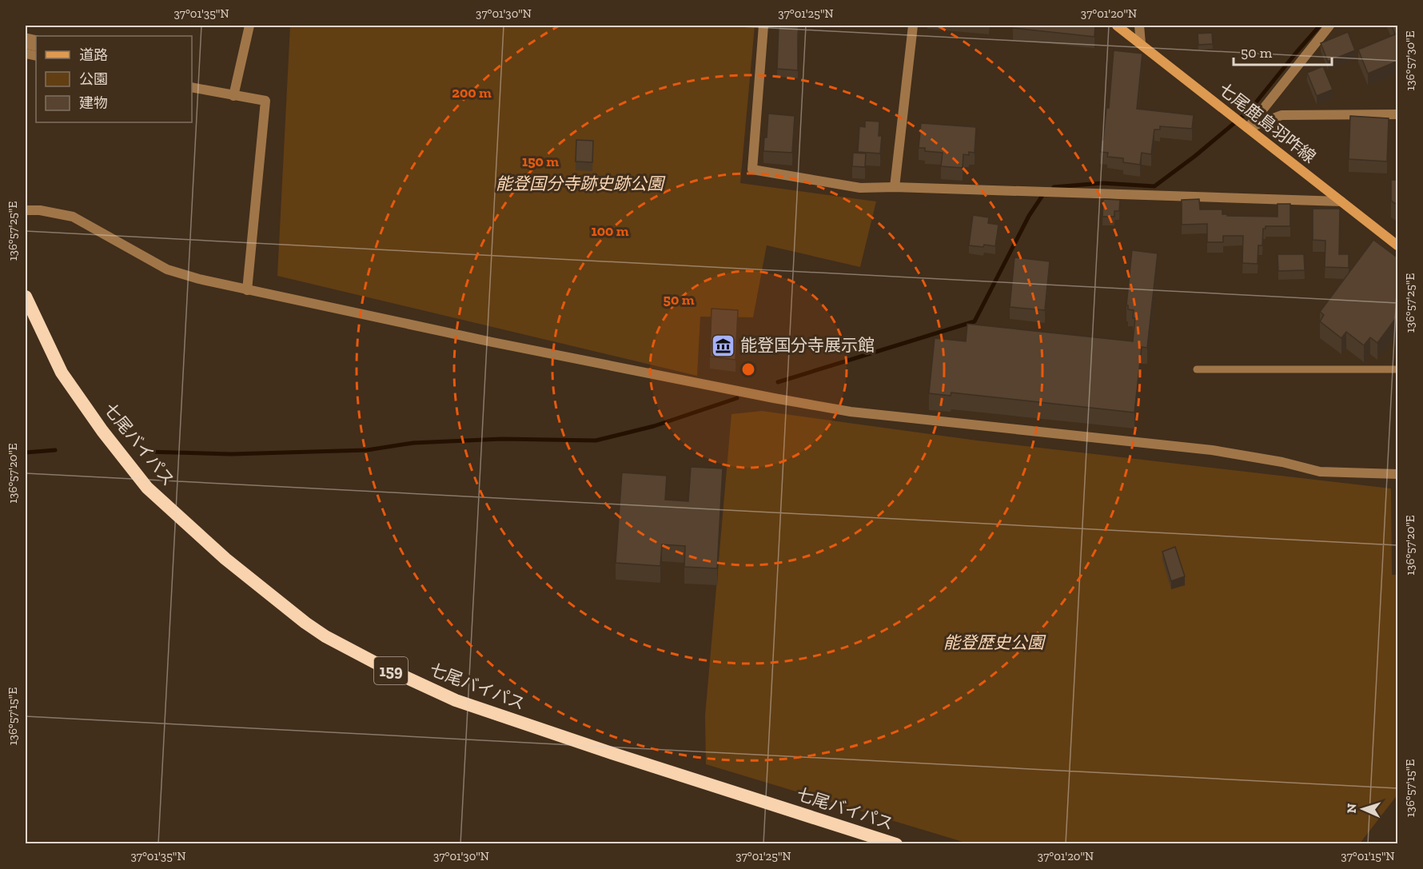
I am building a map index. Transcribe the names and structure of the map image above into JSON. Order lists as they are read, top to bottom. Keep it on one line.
{"streets":{"highway":["七尾バイパス","159"],"main road":["七尾鹿島羽咋線"]},"parks":["能登国分寺跡史跡公園","能登歴史公園"],"places":{"museum":["能登国分寺展示館"]},"legend":["道路","公園","建物"],"scale_bar":"50 m","north":"left","coordinates":["37°01'35\"N","37°01'30\"N","37°01'25\"N","37°01'20\"N","136°57'30\"E","136°57'25\"E","136°57'20\"E","136°57'15\"E","37°01'15\"N"],"rings":["200 m","150 m","100 m","50 m"]}
